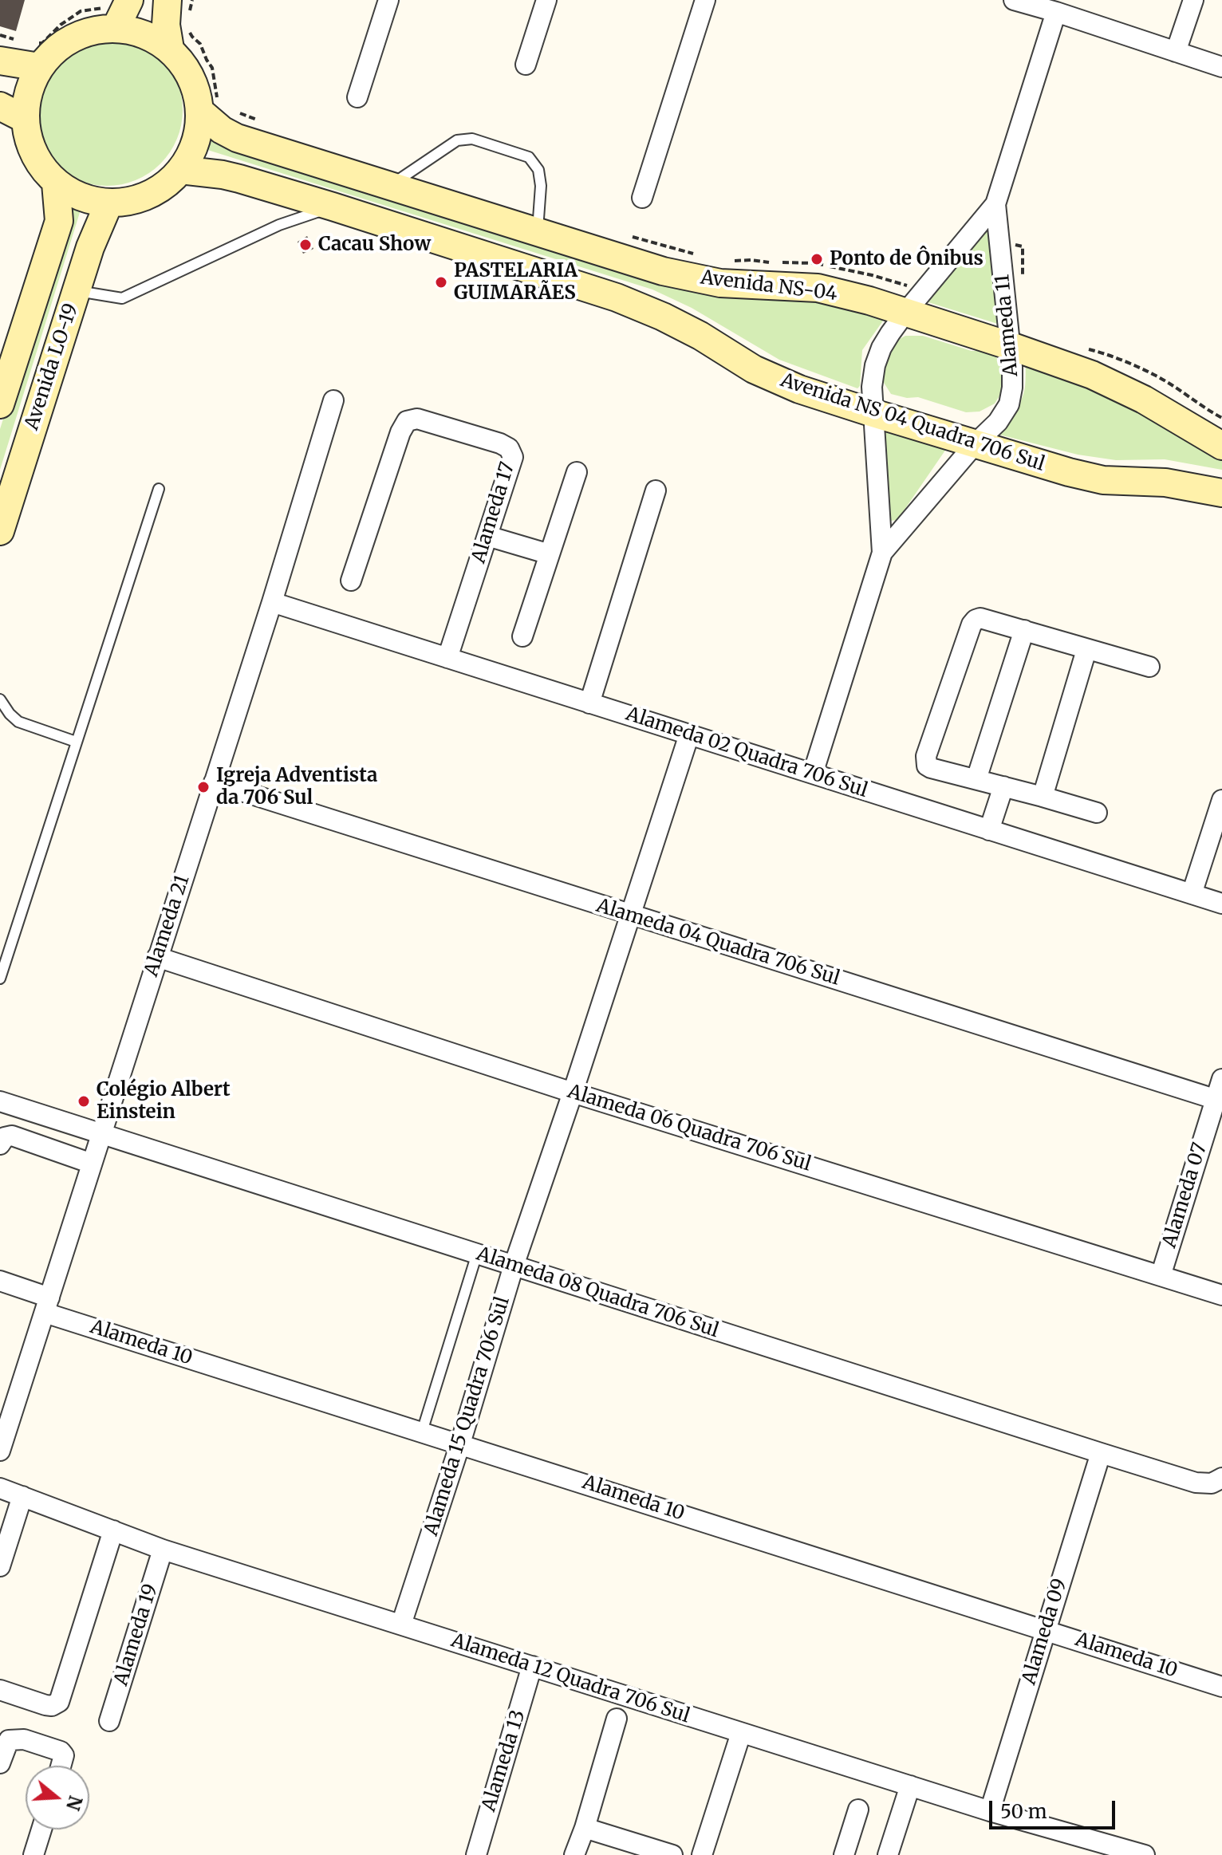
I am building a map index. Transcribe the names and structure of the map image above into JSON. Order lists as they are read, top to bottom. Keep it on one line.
{"streets":{"street":["Avenida NS-04","Alameda 11","Avenida LO-19","Avenida NS 04 Quadra 706 Sul","Alameda 17","Alameda 02 Quadra 706 Sul","Alameda 21","Alameda 04 Quadra 706 Sul","Alameda 06 Quadra 706 Sul","Alameda 07","Alameda 08 Quadra 706 Sul","Alameda 10","Alameda 15 Quadra 706 Sul","Alameda 09","Alameda 19","Alameda 12 Quadra 706 Sul","Alameda 13"]},"crossings":[["Avenida NS-04","Alameda 11"],["Avenida NS-04","Avenida LO-19"],["Avenida NS-04","Avenida NS 04 Quadra 706 Sul"],["Alameda 11","Avenida NS 04 Quadra 706 Sul"],["Alameda 11","Alameda 02 Quadra 706 Sul"],["Avenida LO-19","Avenida NS 04 Quadra 706 Sul"],["Alameda 17","Alameda 02 Quadra 706 Sul"],["Alameda 02 Quadra 706 Sul","Alameda 21"],["Alameda 02 Quadra 706 Sul","Alameda 15 Quadra 706 Sul"],["Alameda 21","Alameda 04 Quadra 706 Sul"],["Alameda 21","Alameda 06 Quadra 706 Sul"],["Alameda 21","Alameda 08 Quadra 706 Sul"],["Alameda 21","Alameda 10"],["Alameda 04 Quadra 706 Sul","Alameda 07"],["Alameda 04 Quadra 706 Sul","Alameda 15 Quadra 706 Sul"],["Alameda 06 Quadra 706 Sul","Alameda 07"],["Alameda 06 Quadra 706 Sul","Alameda 15 Quadra 706 Sul"],["Alameda 08 Quadra 706 Sul","Alameda 15 Quadra 706 Sul"],["Alameda 08 Quadra 706 Sul","Alameda 09"],["Alameda 10","Alameda 15 Quadra 706 Sul"],["Alameda 10","Alameda 09"],["Alameda 15 Quadra 706 Sul","Alameda 12 Quadra 706 Sul"],["Alameda 09","Alameda 12 Quadra 706 Sul"],["Alameda 19","Alameda 12 Quadra 706 Sul"],["Alameda 12 Quadra 706 Sul","Alameda 13"]],"places":["Cacau Show","Ponto de Ônibus","PASTELARIA GUIMARÃES","Igreja Adventista da 706 Sul","Colégio Albert Einstein"],"scale_bar":"50 m","north":"right"}
